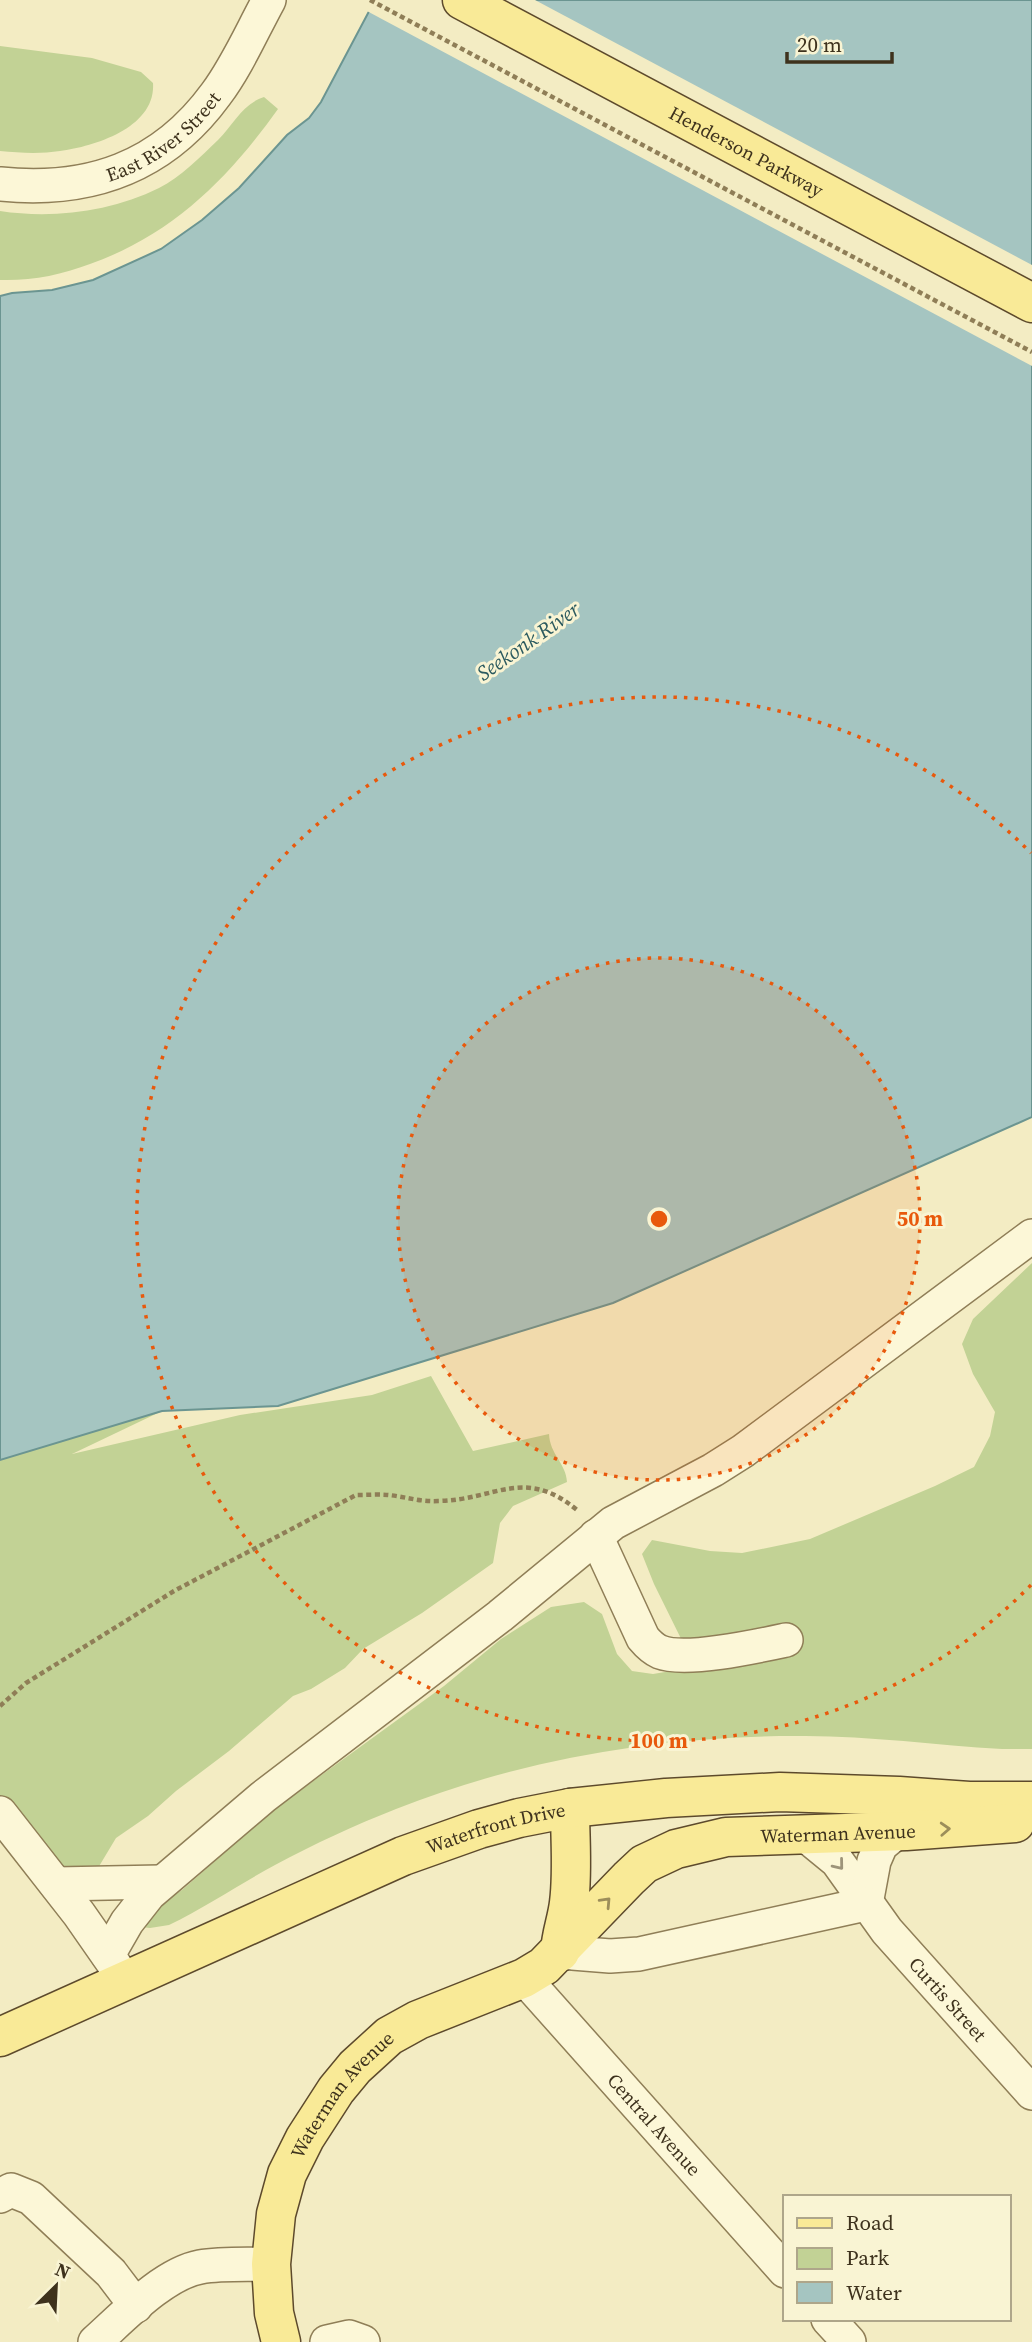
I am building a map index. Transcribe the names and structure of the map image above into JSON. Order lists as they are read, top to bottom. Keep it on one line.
{"streets":{"main road":["Henderson Parkway","Waterfront Drive","Waterman Avenue"],"street":["East River Street","Curtis Street","Central Avenue"]},"crossings":[["Waterman Avenue","Curtis Street"],["Waterman Avenue","Central Avenue"]],"one_way":["Waterman Avenue"],"water":["Seekonk River"],"legend":["Road","Park","Water"],"scale_bar":"20 m","north":"top right","rings":["50 m","100 m"]}
